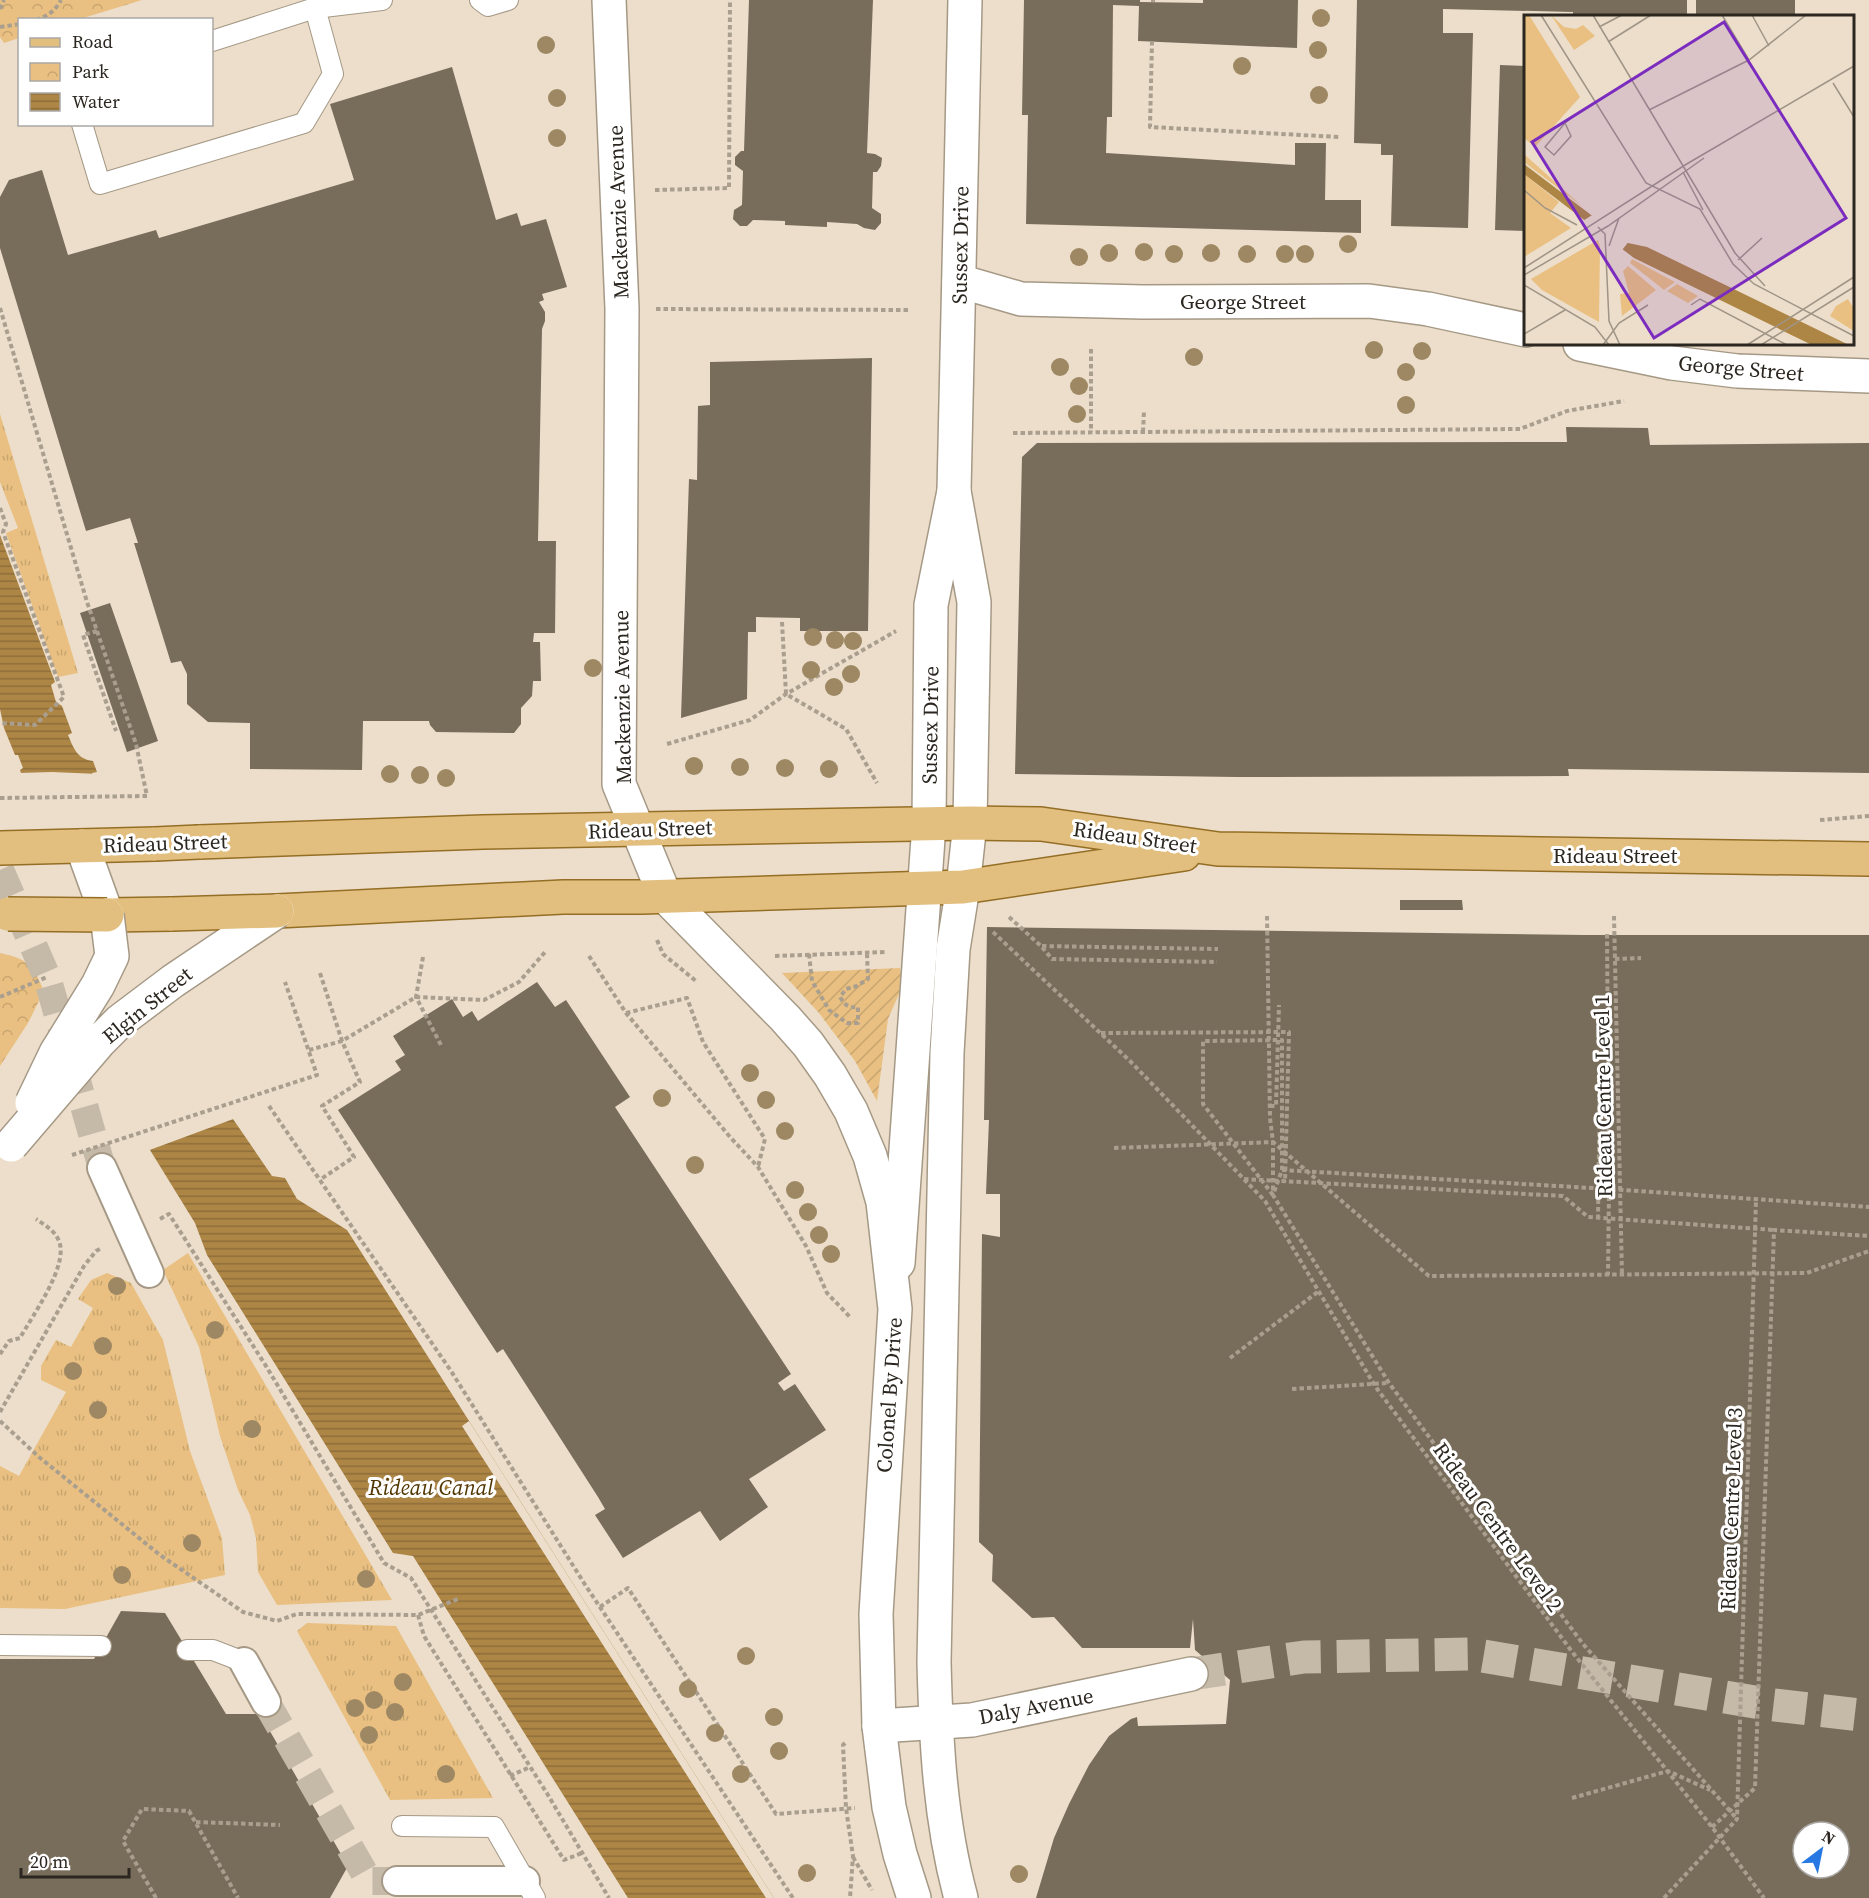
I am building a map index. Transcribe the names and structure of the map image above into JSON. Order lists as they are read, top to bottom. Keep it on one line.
{"streets":{"main road":["Mackenzie Avenue","Sussex Drive","George Street","Rideau Street","Elgin Street","Colonel By Drive","Daly Avenue"],"path":["Rideau Centre Level 1","Rideau Centre Level 3","Rideau Centre Level 2"]},"crossings":[["Mackenzie Avenue","Rideau Street"],["Mackenzie Avenue","Colonel By Drive"],["Sussex Drive","George Street"],["Sussex Drive","Rideau Street"],["Sussex Drive","Colonel By Drive"],["Rideau Street","Elgin Street"],["Rideau Street","Colonel By Drive"],["Colonel By Drive","Daly Avenue"]],"water":["Rideau Canal"],"legend":["Road","Park","Water"],"scale_bar":"20 m","north":"top right"}
